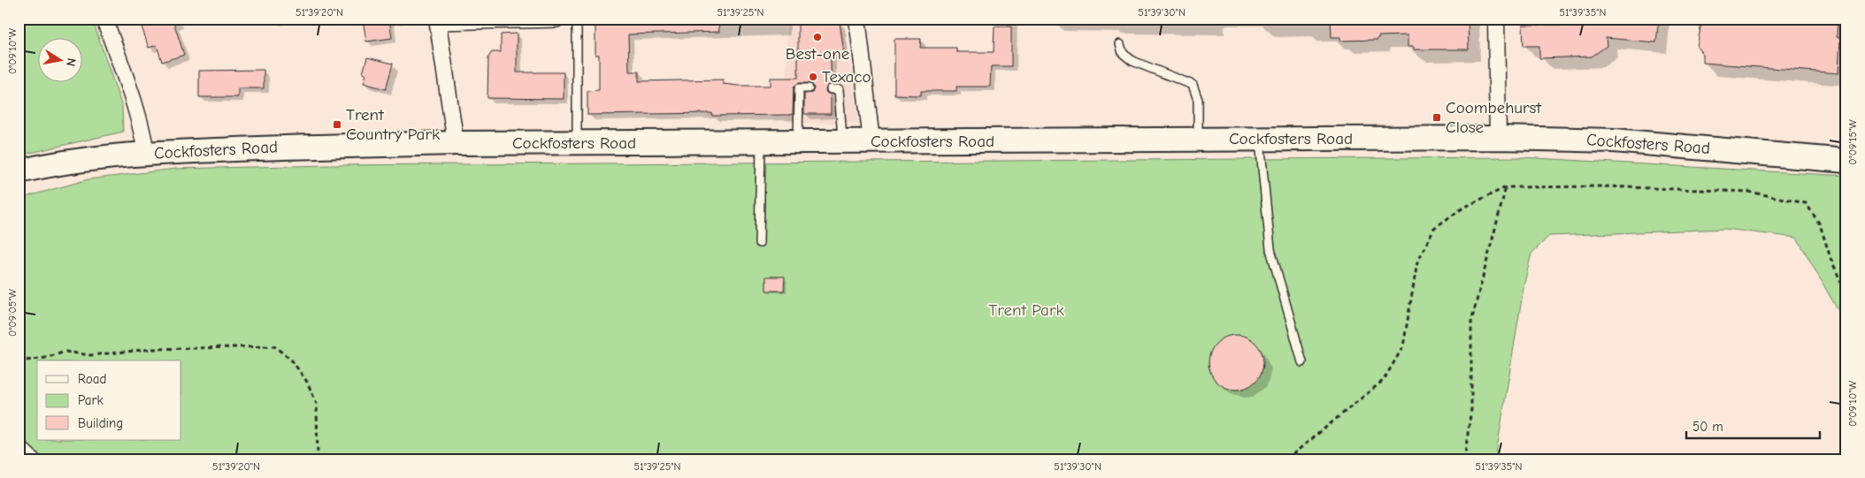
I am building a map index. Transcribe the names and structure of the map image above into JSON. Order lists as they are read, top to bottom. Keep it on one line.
{"streets":{"main road":["Cockfosters Road"]},"parks":["Trent Park"],"places":{"other":["Best-one","Texaco"],"transit":["Coombehurst Close","Trent Country Park"]},"legend":["Road","Park","Building"],"scale_bar":"50 m","north":"right","coordinates":["51°39'20\"N","51°39'25\"N","51°39'30\"N","51°39'35\"N","0°09'10\"W","0°09'15\"W","0°09'05\"W"]}
